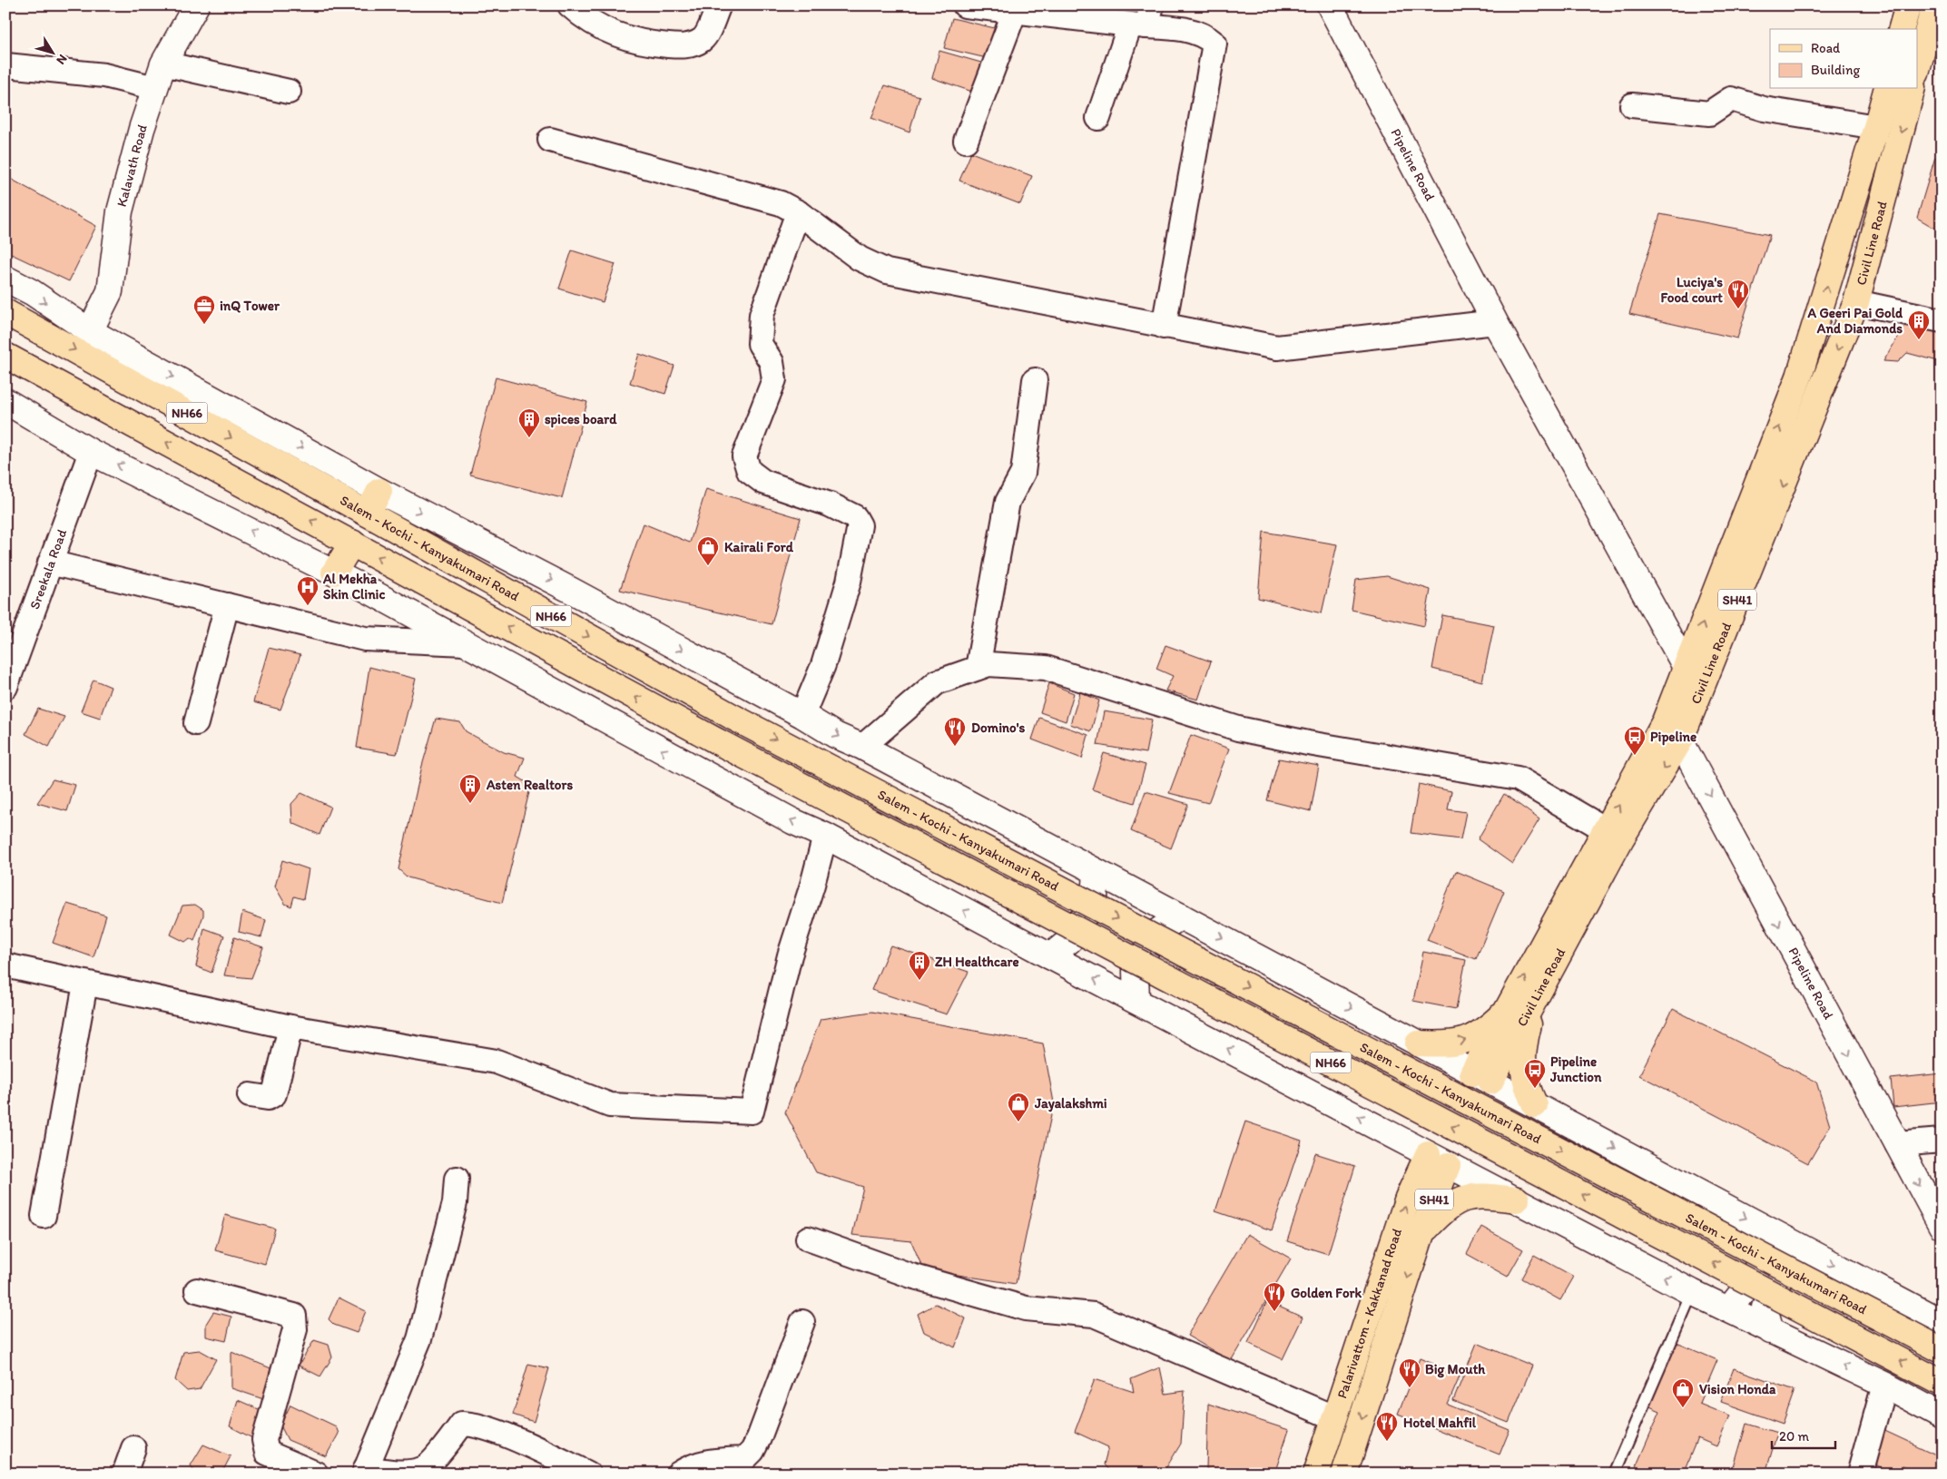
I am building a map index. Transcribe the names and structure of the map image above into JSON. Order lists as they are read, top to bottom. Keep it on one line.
{"streets":{"main road":["Civil Line Road","NH66","Salem - Kochi - Kanyakumari Road","SH41","Palarivattom - Kakkanad Road"],"street":["Pipeline Road","Kalavath Road","Sreekala Road"]},"crossings":[["Pipeline Road","Civil Line Road"],["Kalavath Road","Salem - Kochi - Kanyakumari Road"],["Civil Line Road","Salem - Kochi - Kanyakumari Road"],["SH41","Palarivattom - Kakkanad Road"]],"one_way":["Pipeline Road"],"places":{"restaurant":["Luciya's Food court","Domino's","Golden Fork","Big Mouth","Hotel Mahfil"],"office":["inQ Tower"],"building":["A Geeri Pai Gold And Diamonds","spices board","Asten Realtors","ZH Healthcare"],"shop":["Kairali Ford","Jayalakshmi","Vision Honda"],"hospital":["Al Mekha Skin Clinic"],"bus stop":["Pipeline","Pipeline Junction"]},"legend":["Road","Building"],"scale_bar":"20 m","north":"bottom right"}
